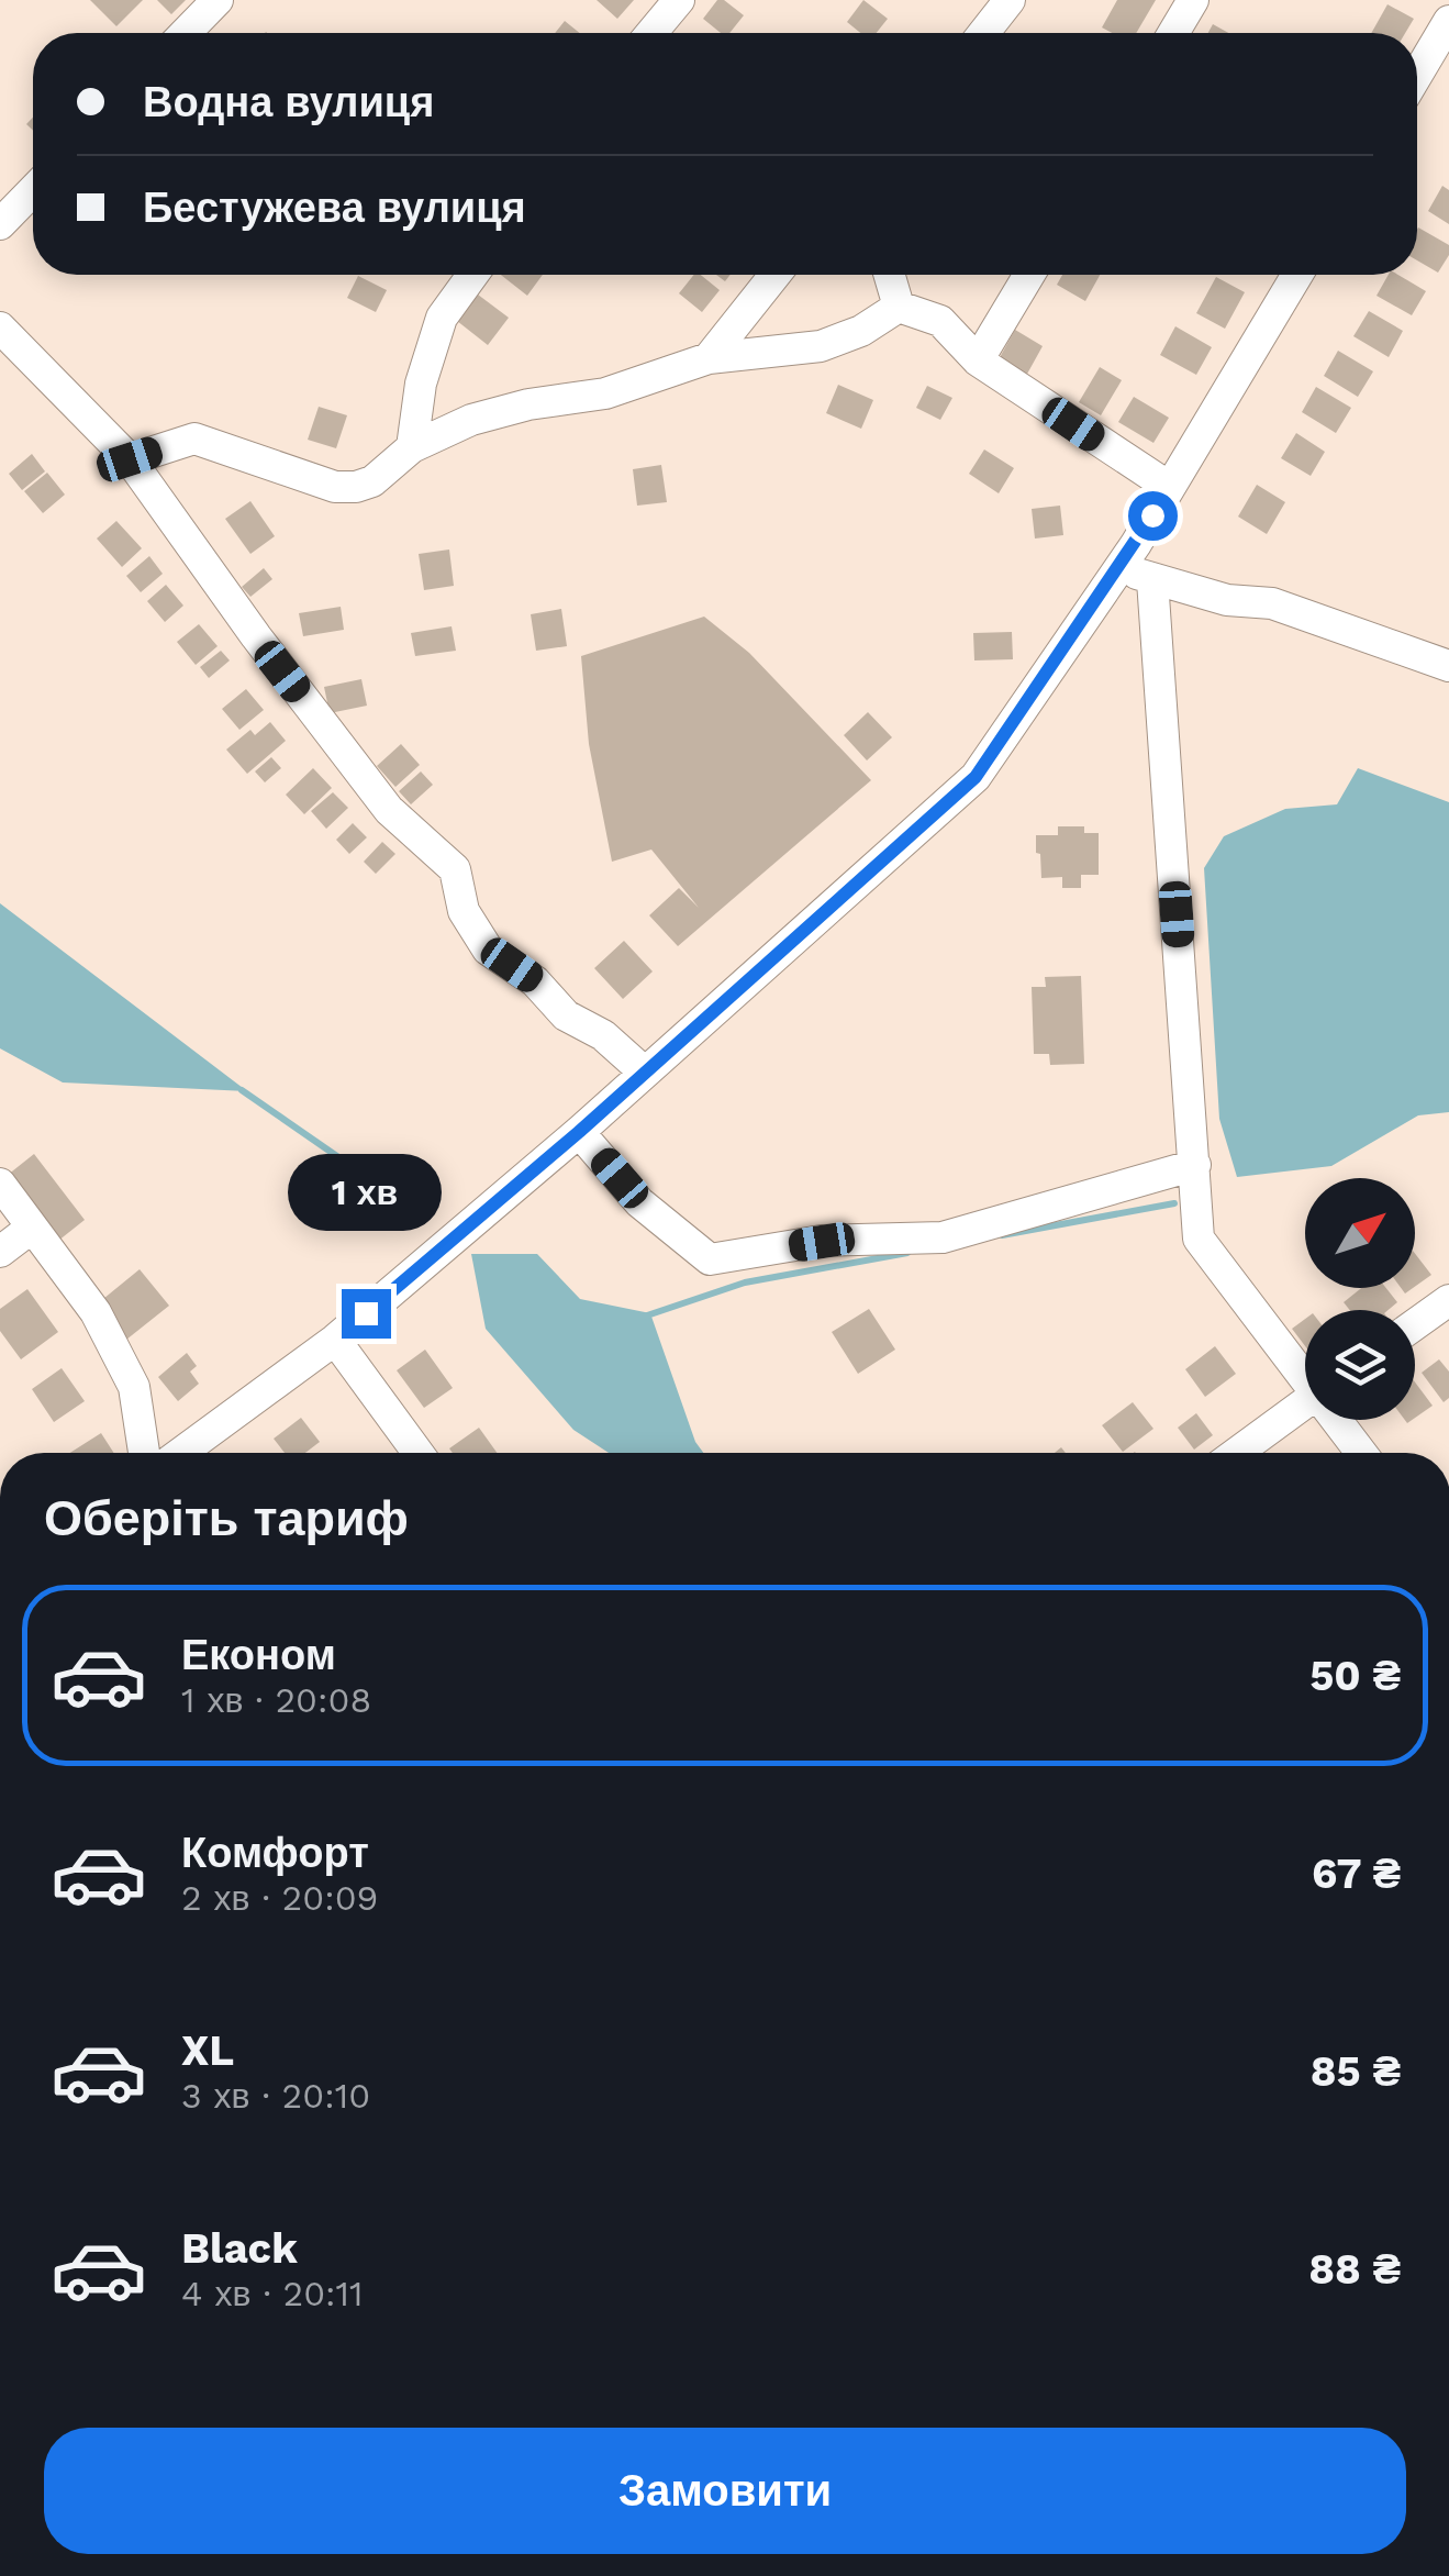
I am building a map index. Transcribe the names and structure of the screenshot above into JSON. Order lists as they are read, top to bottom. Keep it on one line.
{"north":"top right","page":{"banner":["Водна вулиця","Бестужева вулиця"],"bubble":"1 хв","heading":"Оберіть тариф","list":[{"name":"Економ","note":"1 хв · 20:08","value":"50 ₴"},{"name":"Комфорт","note":"2 хв · 20:09","value":"67 ₴"},{"name":"XL","note":"3 хв · 20:10","value":"85 ₴"},{"name":"Black","note":"4 хв · 20:11","value":"88 ₴"}],"buttons":"Замовити"}}
